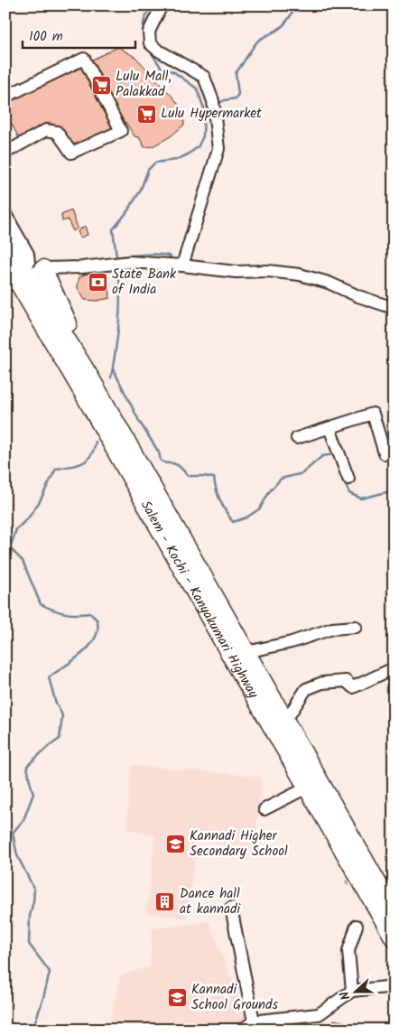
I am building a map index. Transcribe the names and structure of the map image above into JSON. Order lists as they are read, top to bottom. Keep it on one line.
{"streets":{"highway":["Salem - Kochi - Kanyakumari Highway"]},"places":{"supermarket":["Lulu Mall, Palakkad","Lulu Hypermarket"],"bank":["State Bank of India"],"school or university":["Kannadi Higher Secondary School","Kannadi School Grounds"],"building":["Dance hall at kannadi"]},"scale_bar":"100 m","north":"left"}
